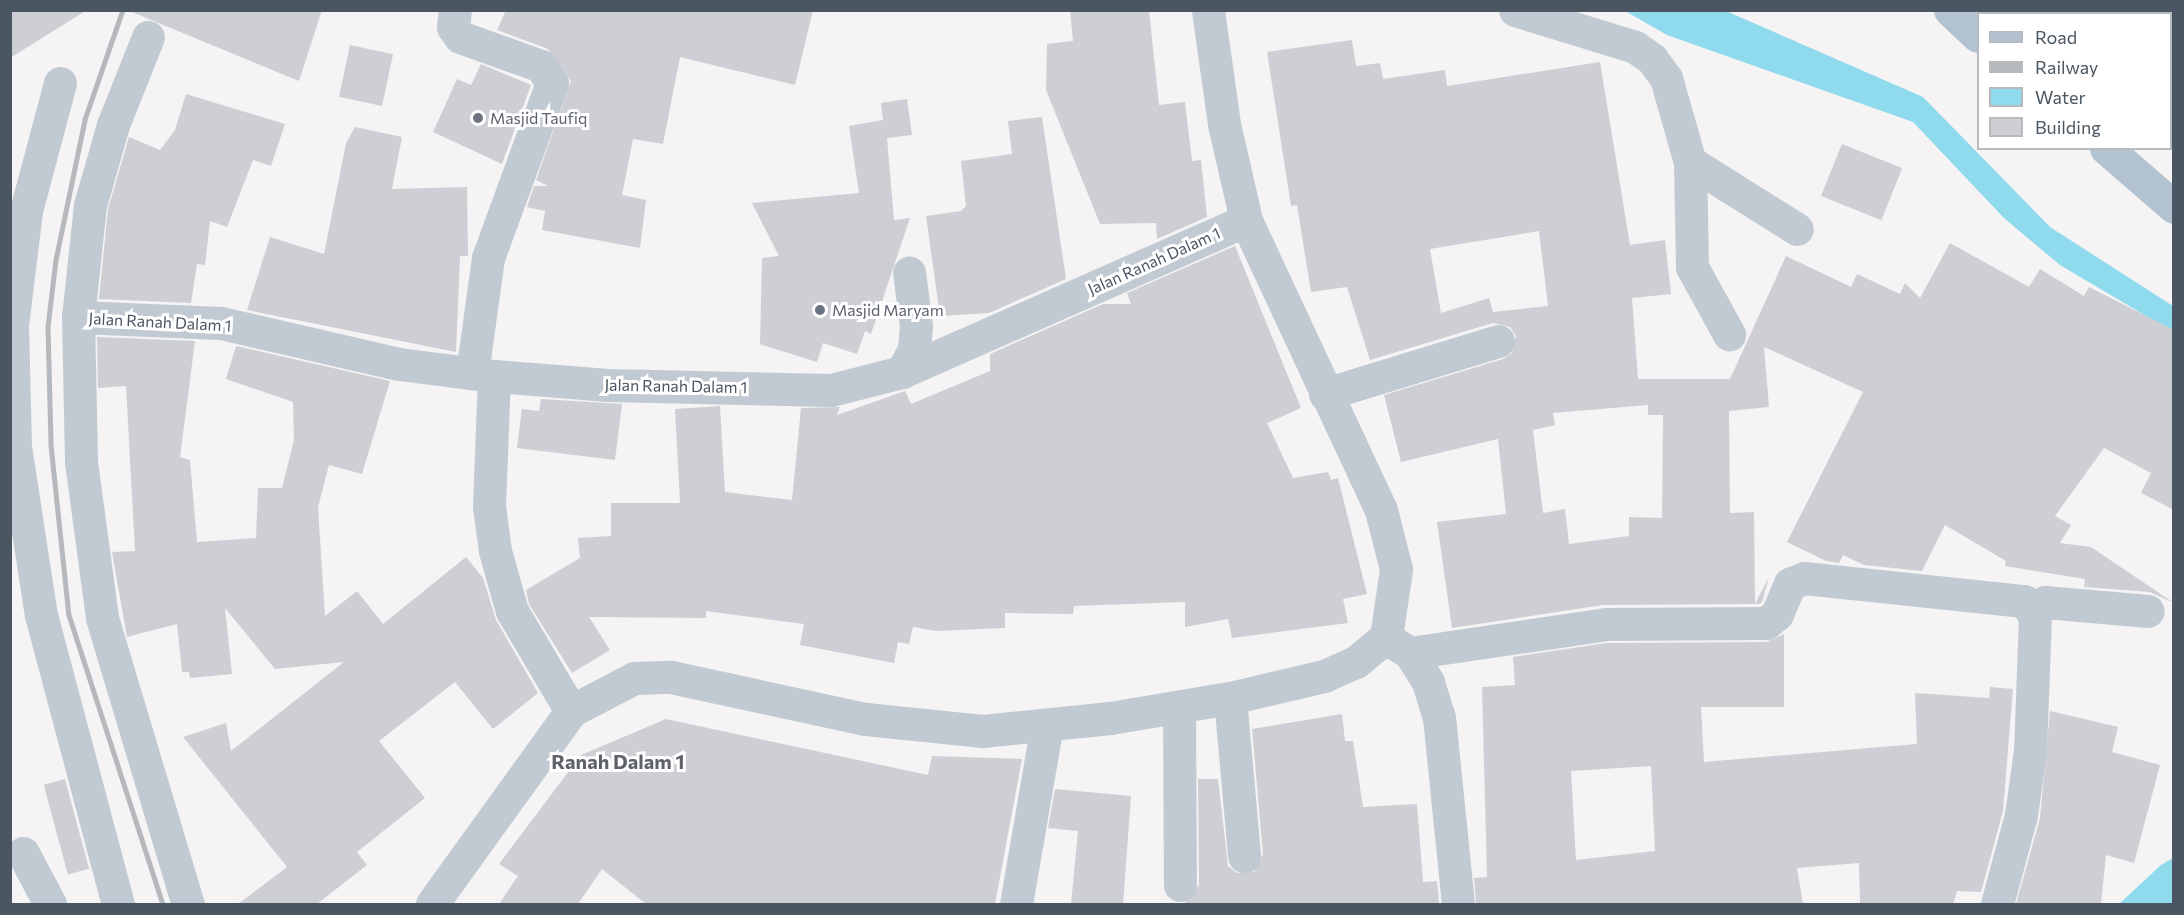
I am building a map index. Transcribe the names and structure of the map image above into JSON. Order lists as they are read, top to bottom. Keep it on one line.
{"streets":{"street":["Jalan Ranah Dalam 1"]},"districts":["Ranah Dalam 1"],"places":["Masjid Taufiq","Masjid Maryam"],"legend":["Road","Railway","Water","Building"]}
